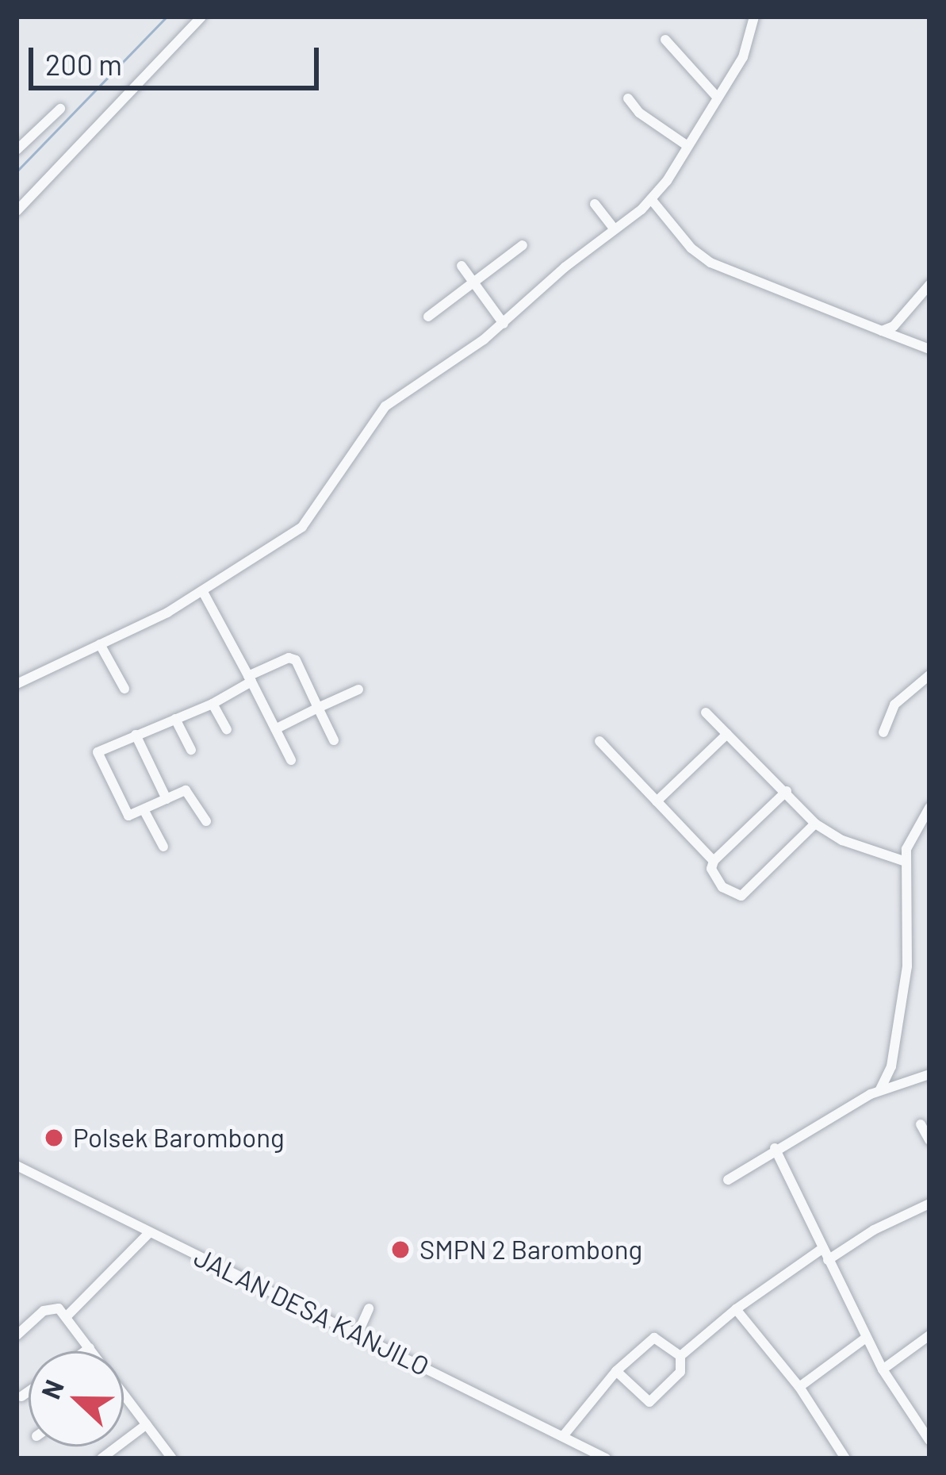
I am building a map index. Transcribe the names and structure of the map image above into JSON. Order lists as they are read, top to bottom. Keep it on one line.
{"streets":{"street":["JALAN DESA KANJILO"]},"places":["Polsek Barombong","SMPN 2 Barombong"],"scale_bar":"200 m","north":"left"}
